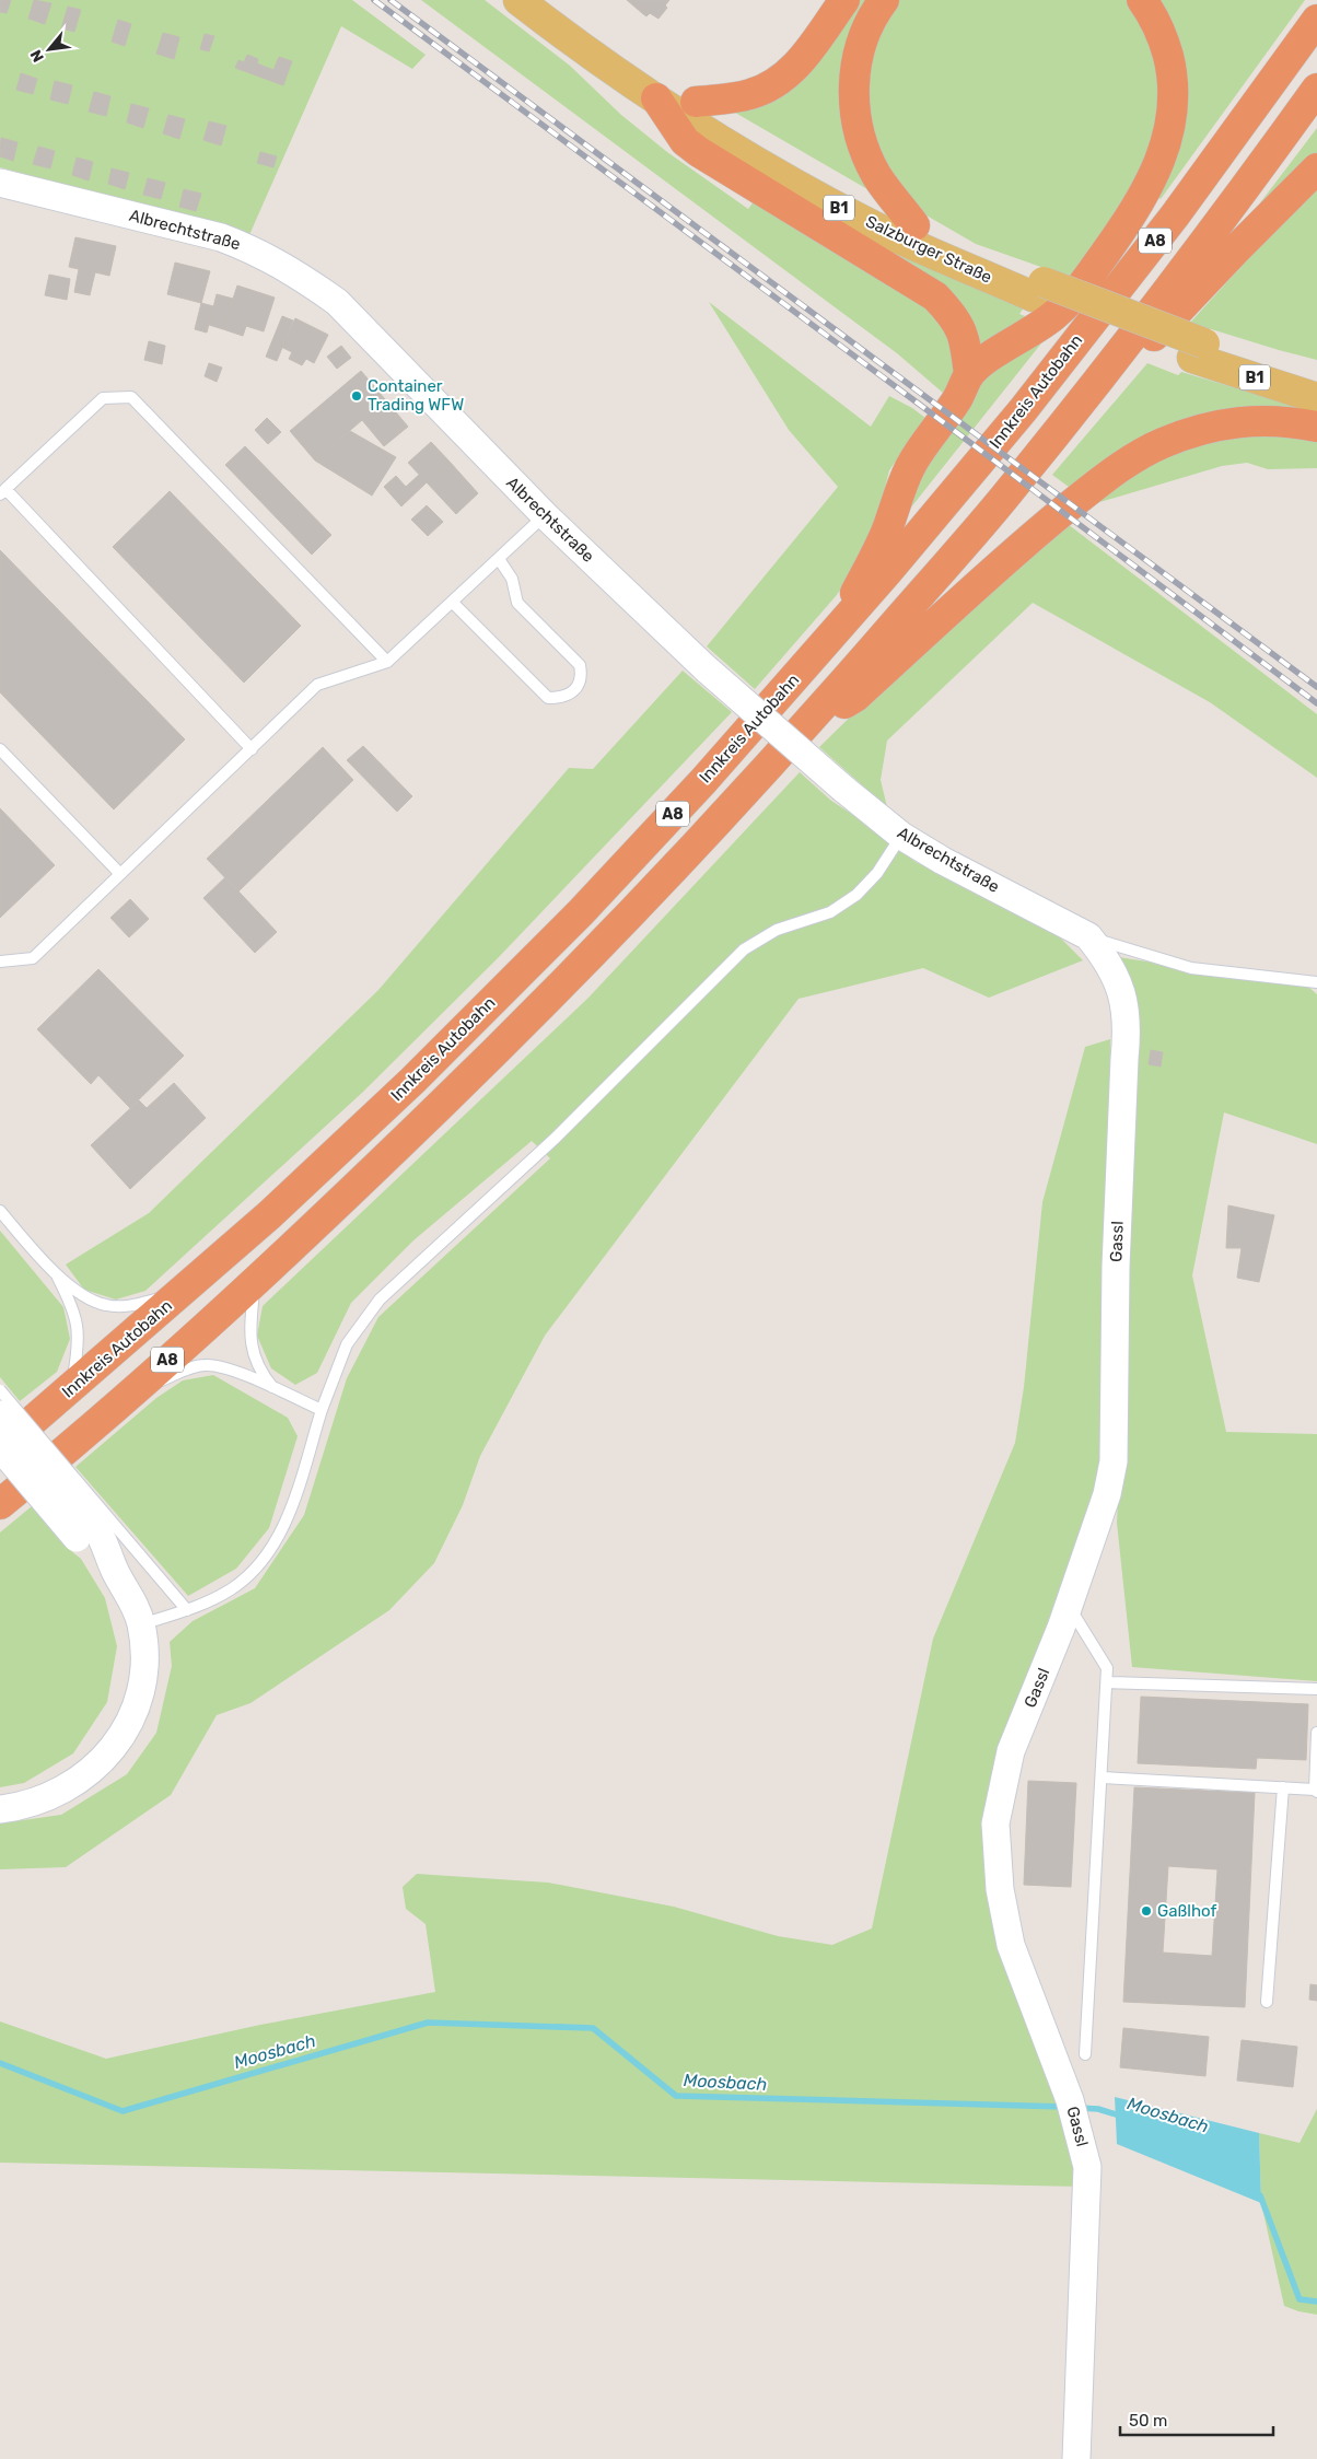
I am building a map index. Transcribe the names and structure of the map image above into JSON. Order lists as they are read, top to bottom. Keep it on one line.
{"streets":{"highway":["A8","Innkreis Autobahn"],"main road":["B1","Salzburger Straße"],"street":["Albrechtstraße","Gassl"]},"crossings":[["Albrechtstraße","Gassl"]],"water":["Moosbach"],"places":["Container Trading WFW","Gaßlhof"],"scale_bar":"50 m","north":"bottom left"}
